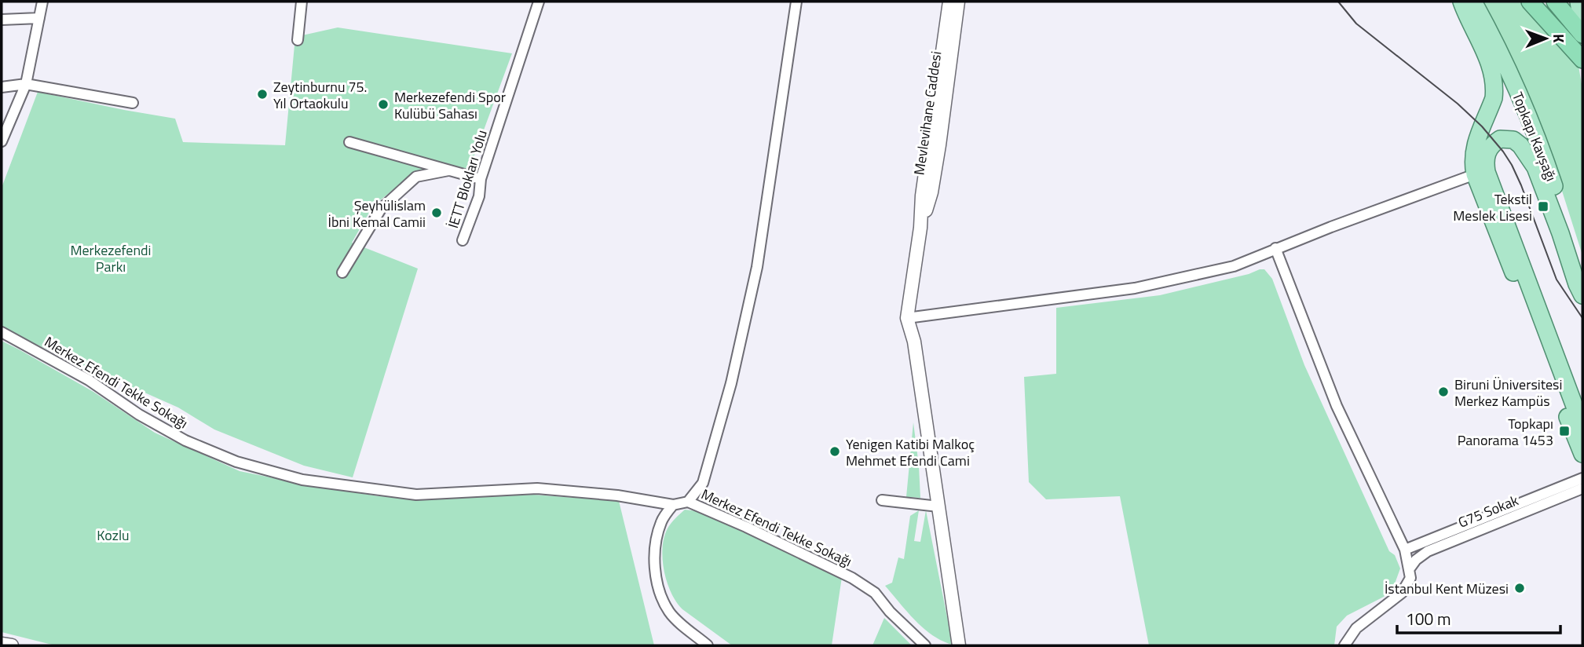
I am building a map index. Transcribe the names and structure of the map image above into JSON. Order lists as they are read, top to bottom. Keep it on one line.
{"streets":{"main road":["Topkapı Kavşağı"],"street":["Mevlevihane Caddesi","İETT Blokları Yolu","Merkez Efendi Tekke Sokağı","G75 Sokak"]},"parks":["Merkezefendi Parkı","Kozlu"],"places":{"other":["Zeytinburnu 75. Yıl Ortaokulu","Merkezefendi Spor Kulübü Sahası","Şeyhülislam İbni Kemal Camii","Biruni Üniversitesi Merkez Kampüs","Yenigen Katibi Malkoç Mehmet Efendi Cami","İstanbul Kent Müzesi"],"transit":["Tekstil Meslek Lisesi","Topkapı Panorama 1453"]},"scale_bar":"100 m","north":"right"}
